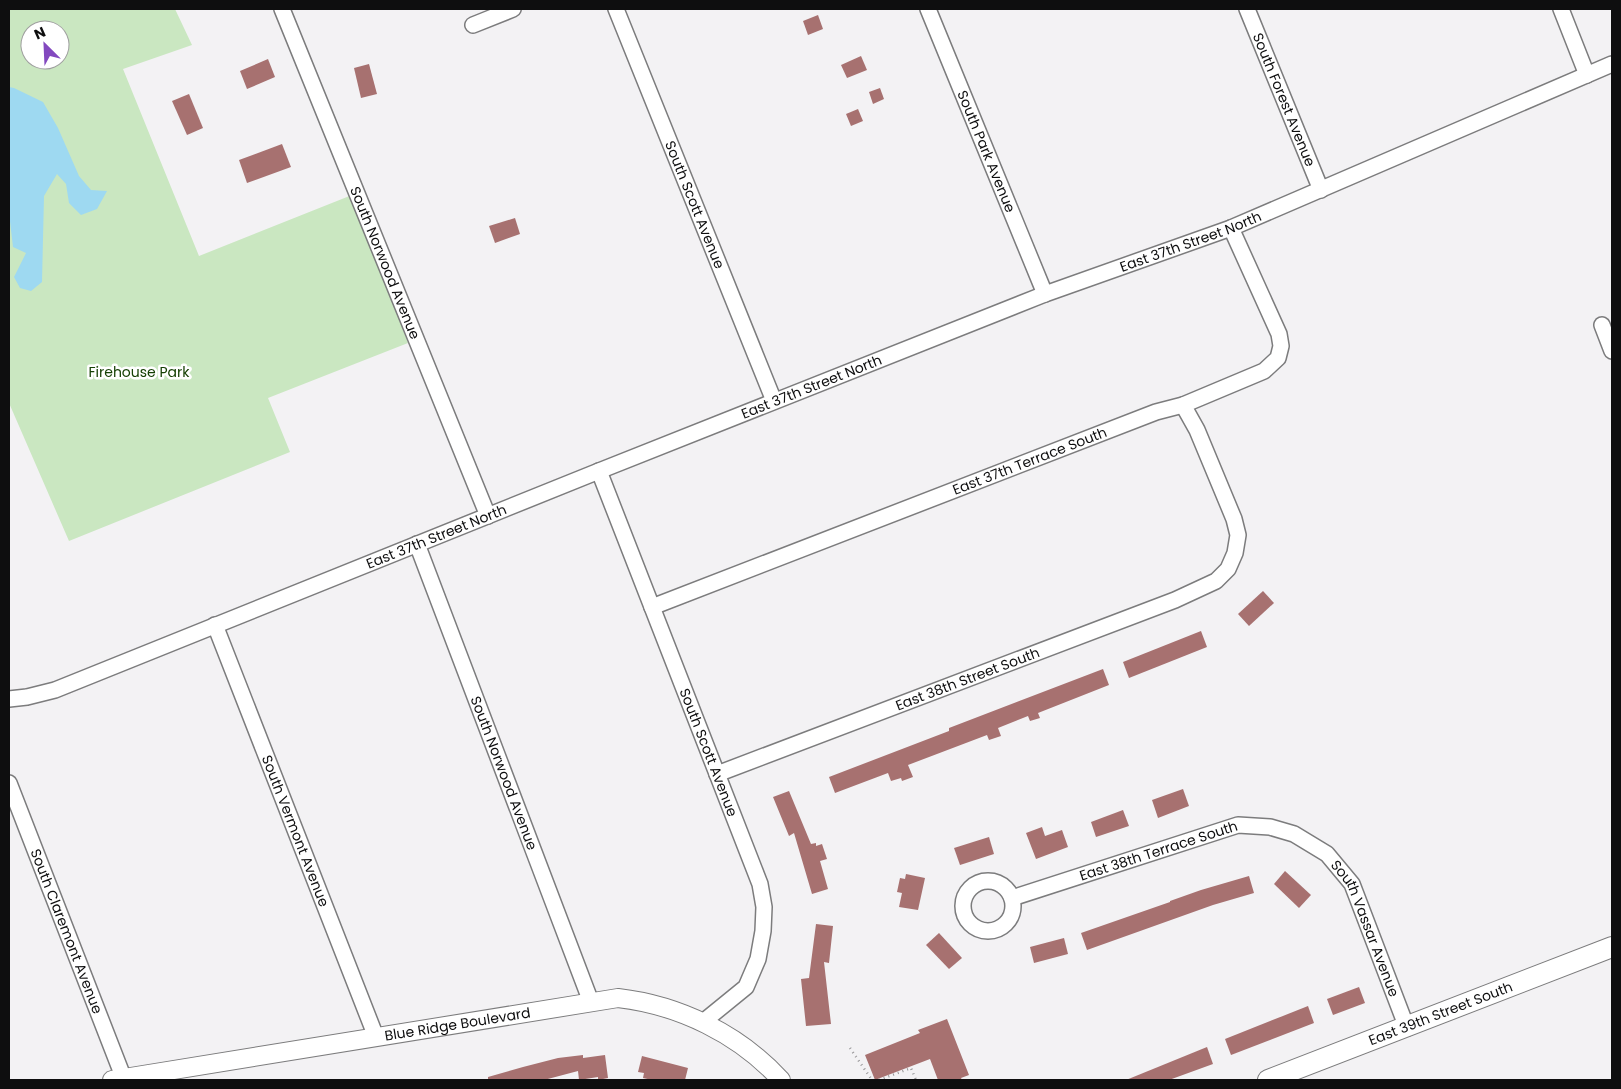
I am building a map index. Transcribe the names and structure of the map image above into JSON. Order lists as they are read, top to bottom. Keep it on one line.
{"streets":{"main road":["East 39th Street South"],"street":["South Forest Avenue","South Park Avenue","South Scott Avenue","East 37th Street North","South Norwood Avenue","East 37th Terrace South","East 38th Street South","South Vermont Avenue","East 38th Terrace South","South Vassar Avenue","South Claremont Avenue","Blue Ridge Boulevard"]},"crossings":[["South Forest Avenue","East 37th Street North"],["South Park Avenue","East 37th Street North"],["South Scott Avenue","East 37th Street North"],["South Scott Avenue","East 37th Terrace South"],["South Scott Avenue","East 38th Street South"],["South Scott Avenue","Blue Ridge Boulevard"],["East 37th Street North","South Norwood Avenue"],["East 37th Street North","East 37th Terrace South"],["East 37th Street North","South Vermont Avenue"],["South Norwood Avenue","Blue Ridge Boulevard"],["East 37th Terrace South","East 38th Street South"],["South Vermont Avenue","Blue Ridge Boulevard"],["East 38th Terrace South","South Vassar Avenue"],["South Vassar Avenue","East 39th Street South"],["South Claremont Avenue","Blue Ridge Boulevard"]],"parks":["Firehouse Park"],"north":"top left"}
